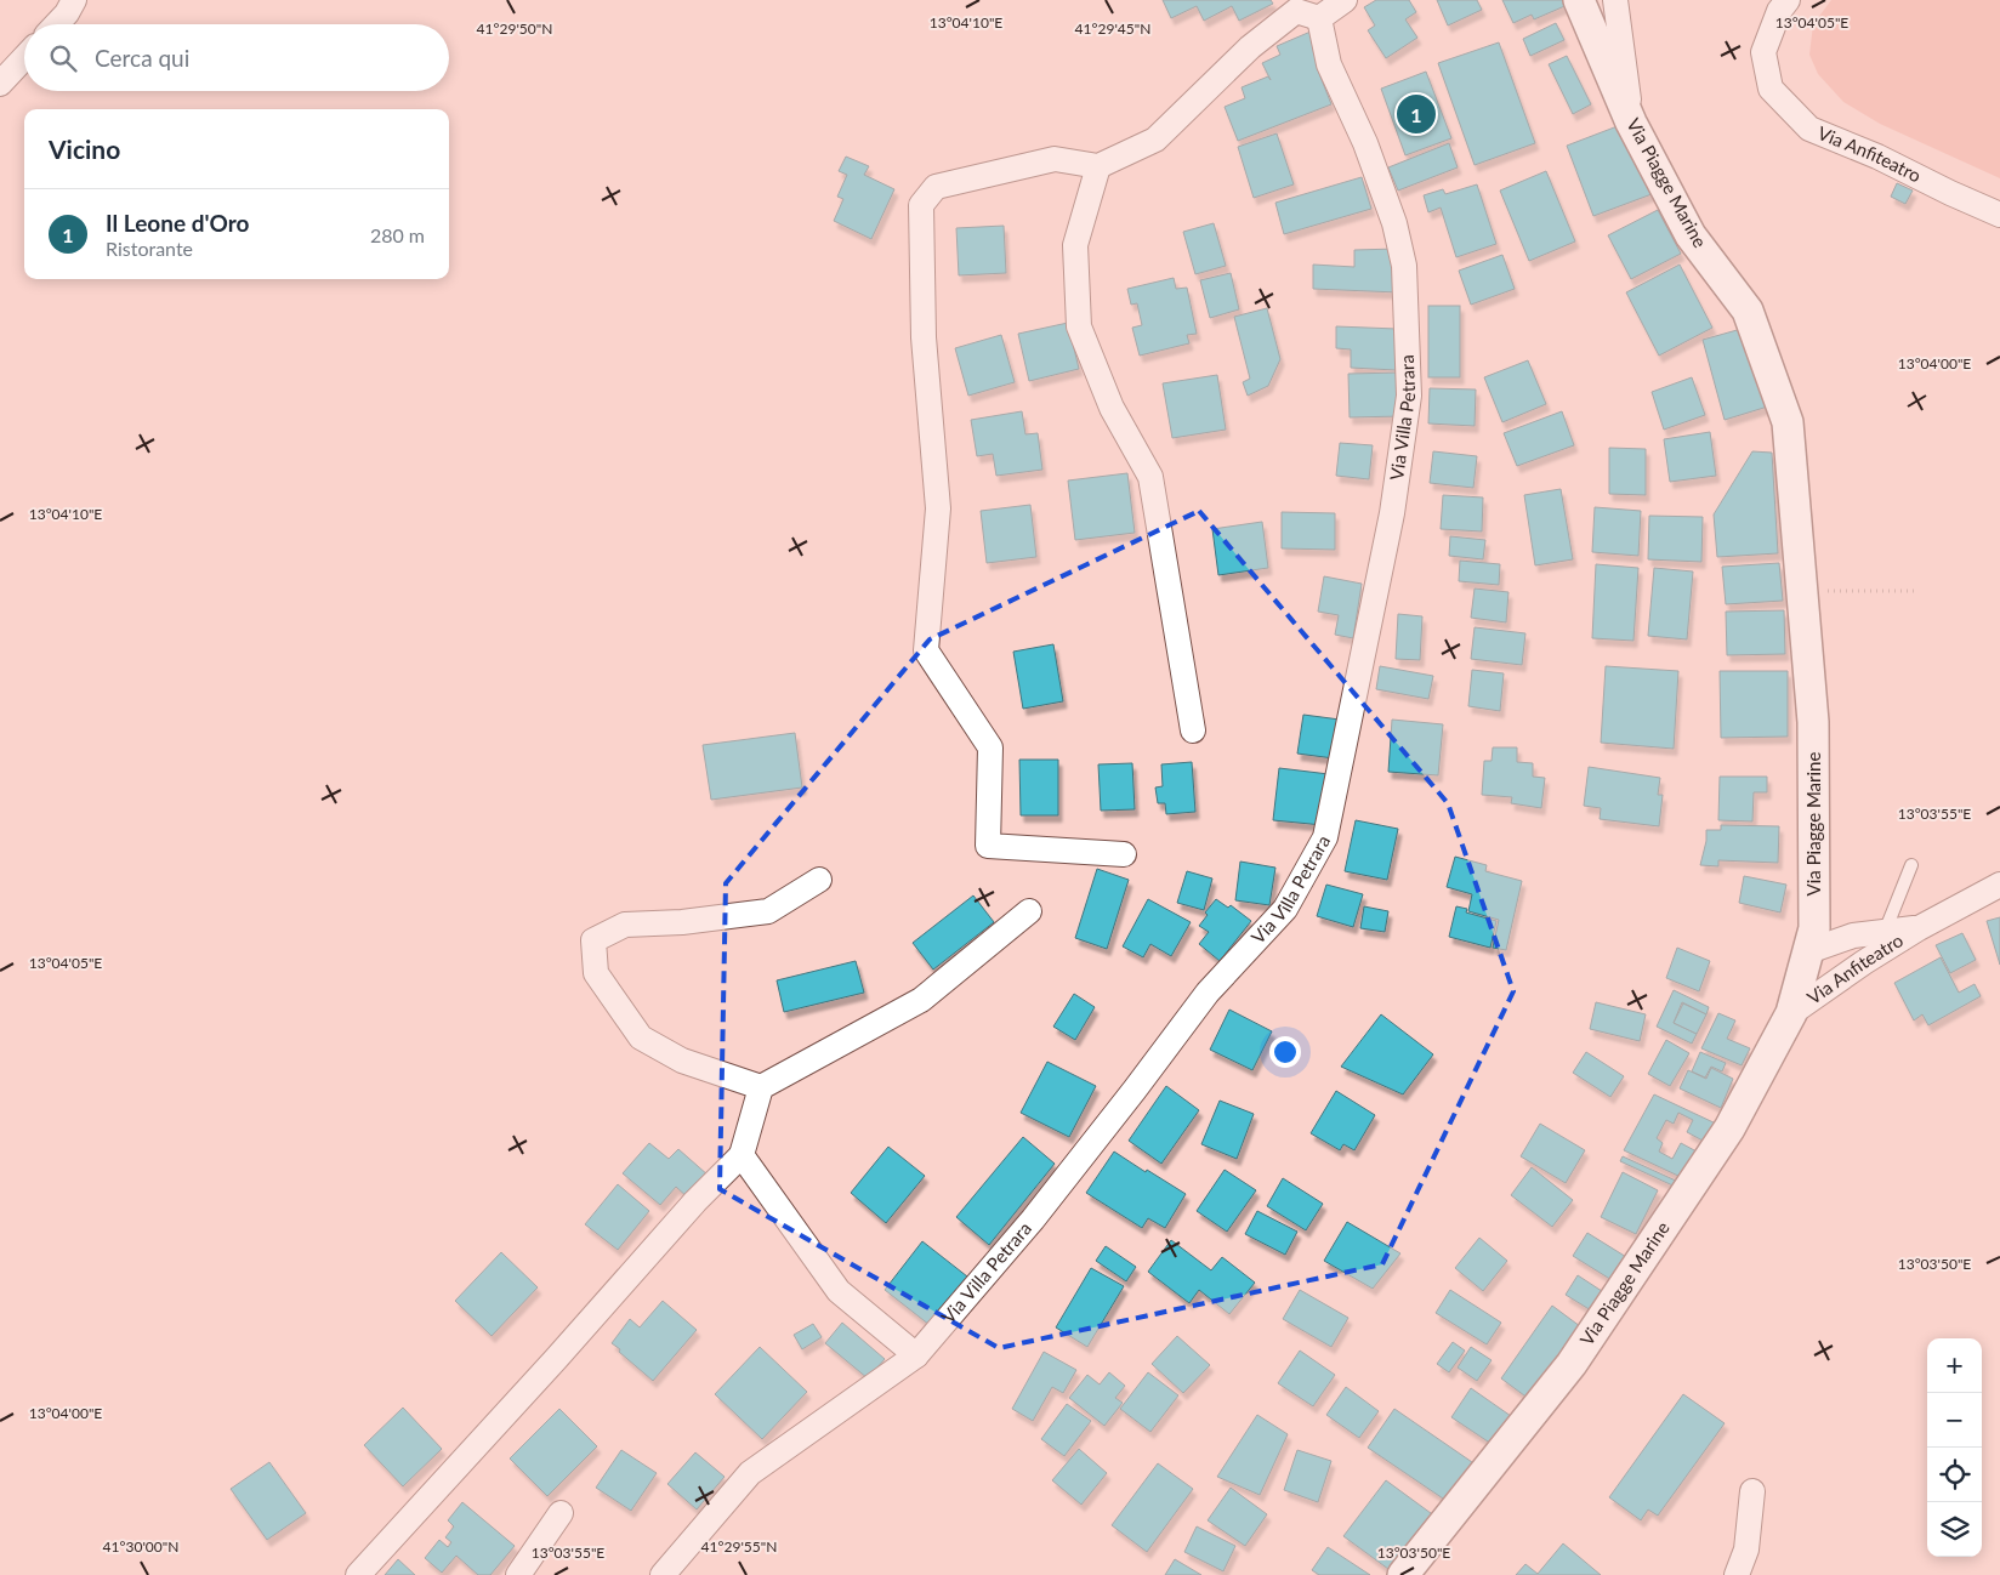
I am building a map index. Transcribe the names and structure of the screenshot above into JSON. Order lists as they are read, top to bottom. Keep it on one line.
{"streets":{"street":["Via Anfiteatro","Via Piagge Marine","Via Villa Petrara"]},"crossings":[["Via Anfiteatro","Via Piagge Marine"]],"page":{"search":"Cerca qui","pins":"1","heading":"Vicino","list":[{"mark":"1","name":"Il Leone d'Oro","note":"Ristorante","value":"280 m"}],"map_buttons":["+","−"]},"coordinates":["13°04'05\"E","13°04'10\"E","41°29'50\"N","41°29'45\"N","13°04'00\"E","13°03'55\"E","13°03'50\"E","41°30'00\"N","41°29'55\"N"]}
